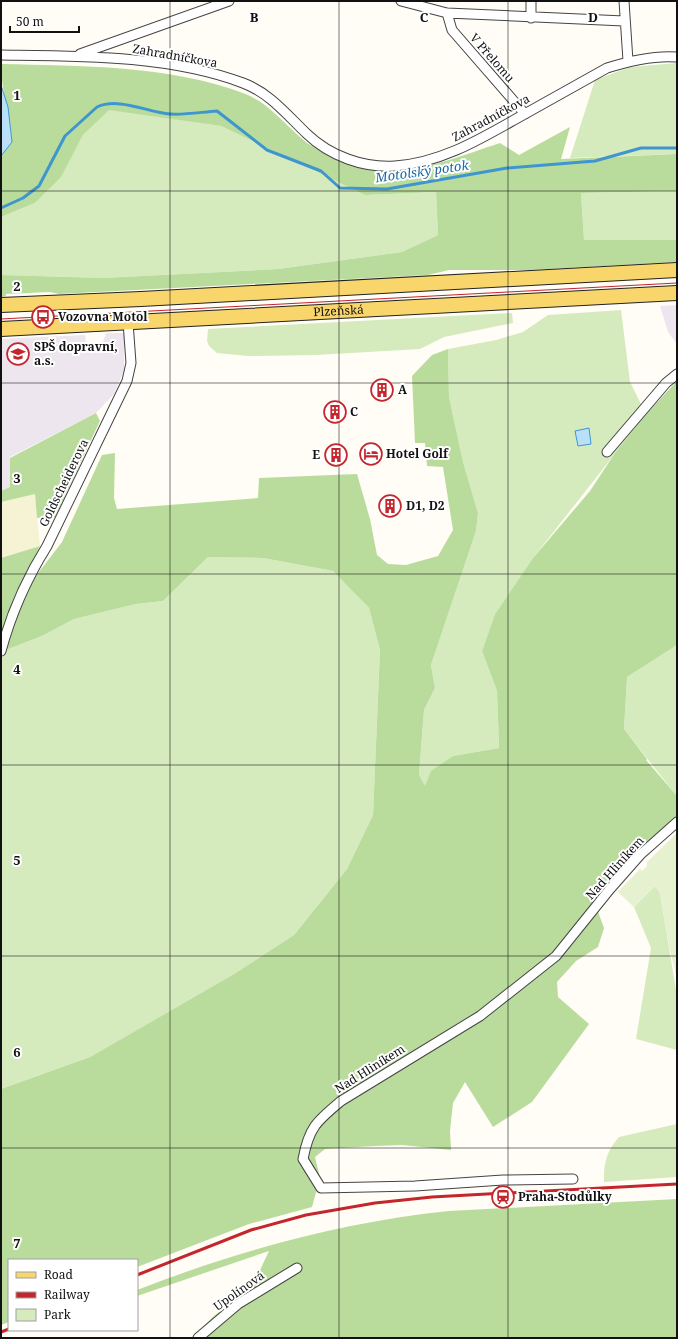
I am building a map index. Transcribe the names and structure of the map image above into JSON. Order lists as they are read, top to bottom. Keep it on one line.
{"streets":{"main road":["Plzeňská"],"street":["Zahradníčkova","V Přelomu","Goldscheiderova","Nad Hliníkem","Upolínová"]},"crossings":[["Zahradníčkova","V Přelomu"],["Plzeňská","Goldscheiderova"]],"water":["Motolský potok"],"places":{"bus stop":["Vozovna Motol"],"school or university":["SPŠ dopravní, a.s."],"building":["A","C","E","D1, D2"],"hotel":["Hotel Golf"],"station":["Praha-Stodůlky"]},"legend":["Road","Railway","Park"],"scale_bar":"50 m","grid":{"columns":["B","C","D"],"rows":["1","2","3","4","5","6","7"]}}
